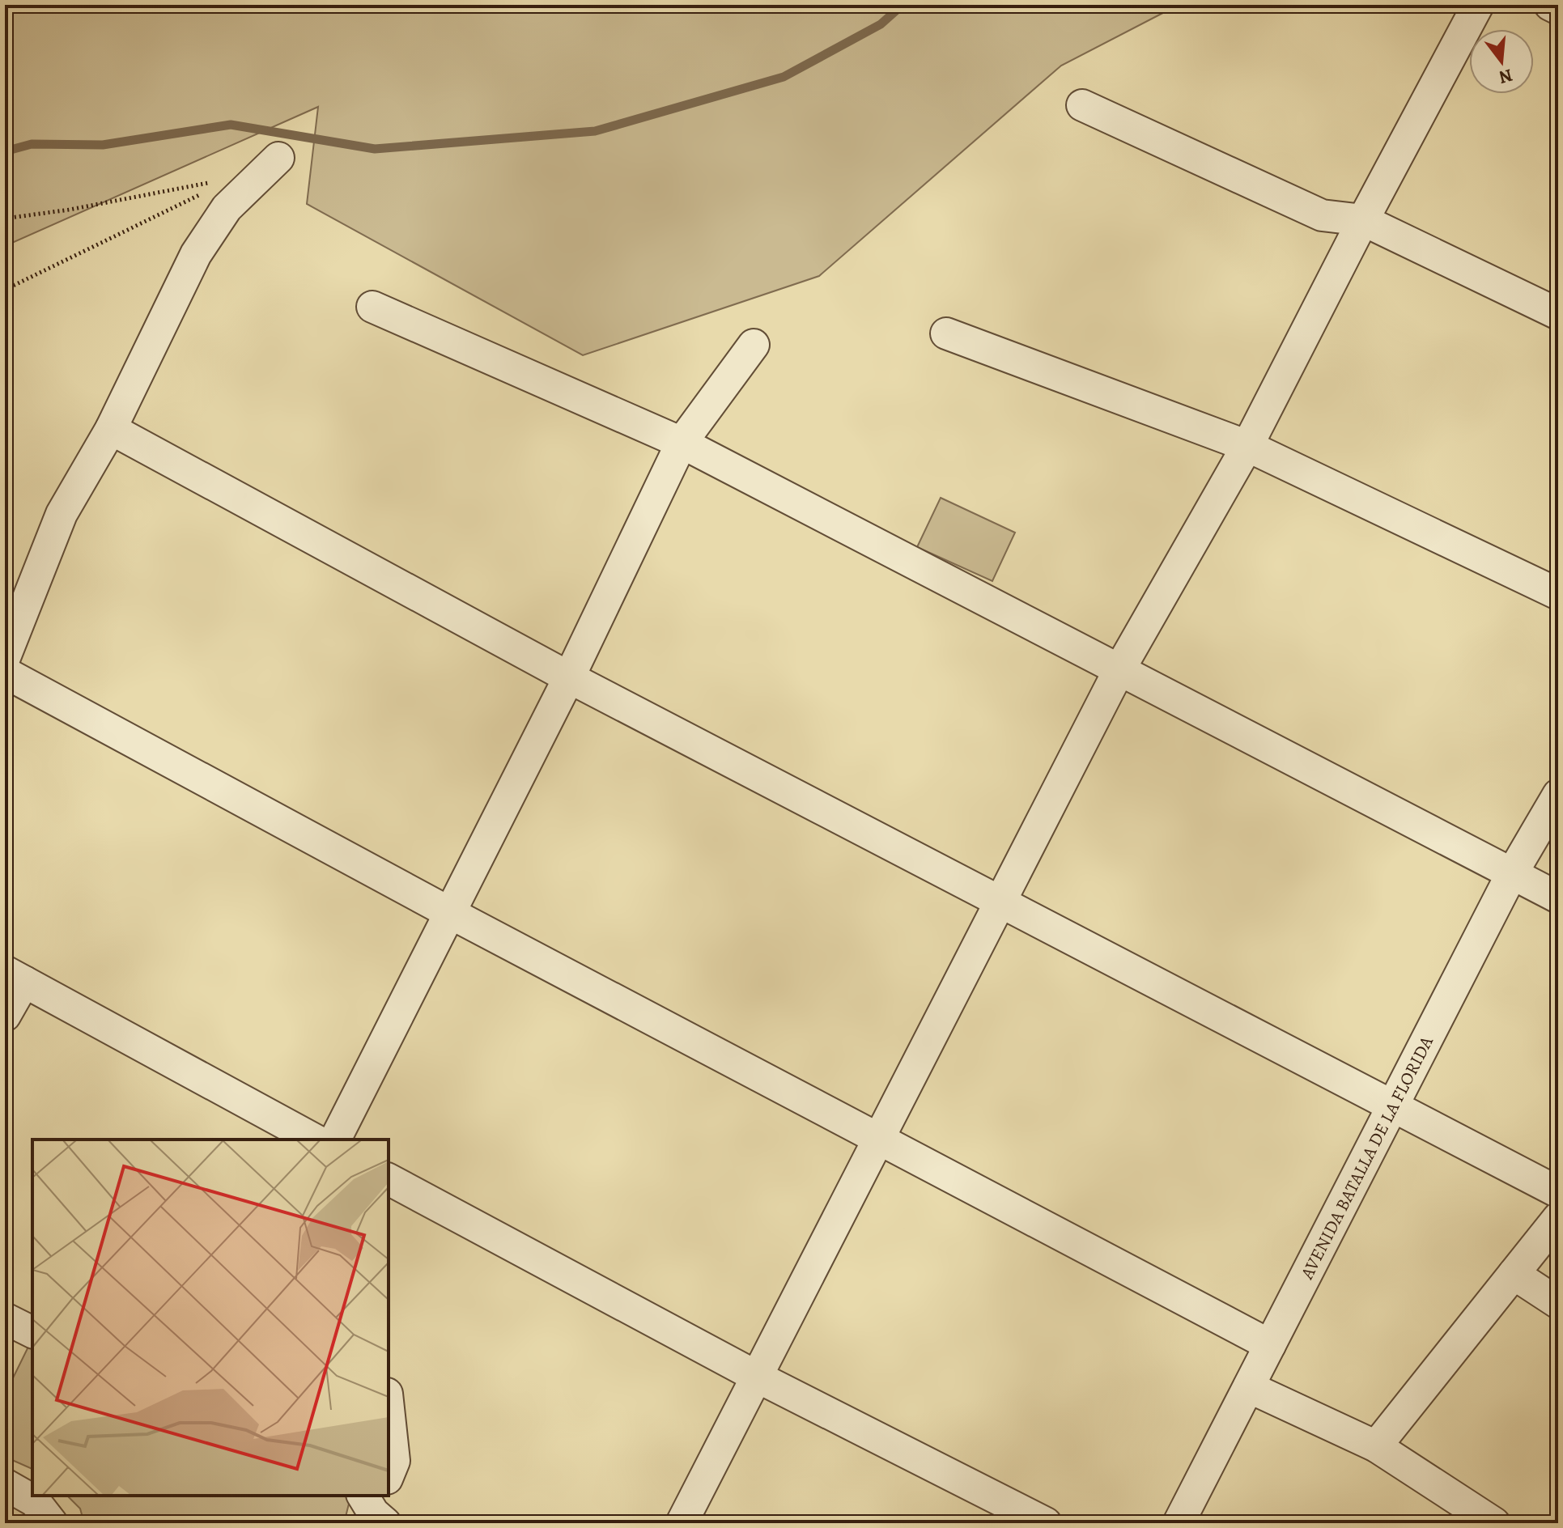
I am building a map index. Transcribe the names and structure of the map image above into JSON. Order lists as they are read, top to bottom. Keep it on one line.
{"streets":{"street":["AVENIDA BATALLA DE LA FLORIDA"]},"north":"bottom"}
